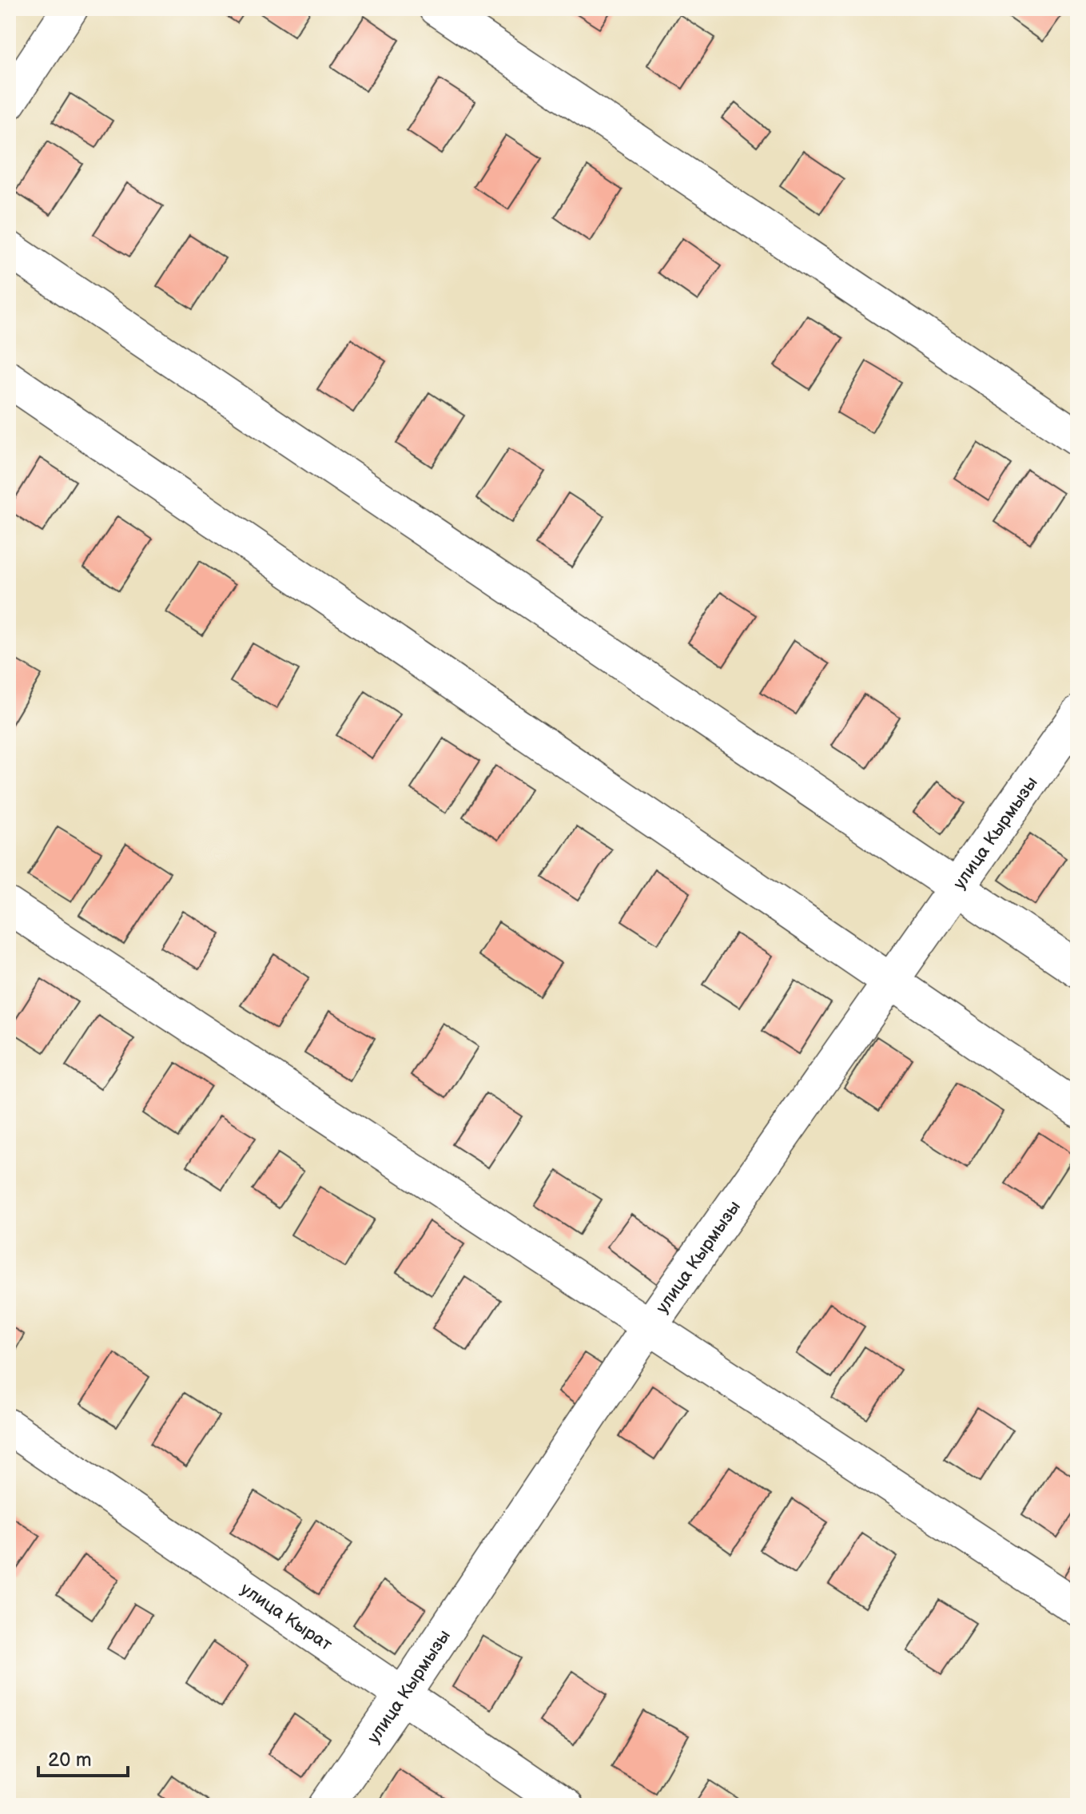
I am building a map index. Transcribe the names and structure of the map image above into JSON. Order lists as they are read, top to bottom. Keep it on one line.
{"streets":{"street":["улица Кырмызы","улица Кырат"]},"crossings":[["улица Кырмызы","улица Кырат"]],"scale_bar":"20 m"}
